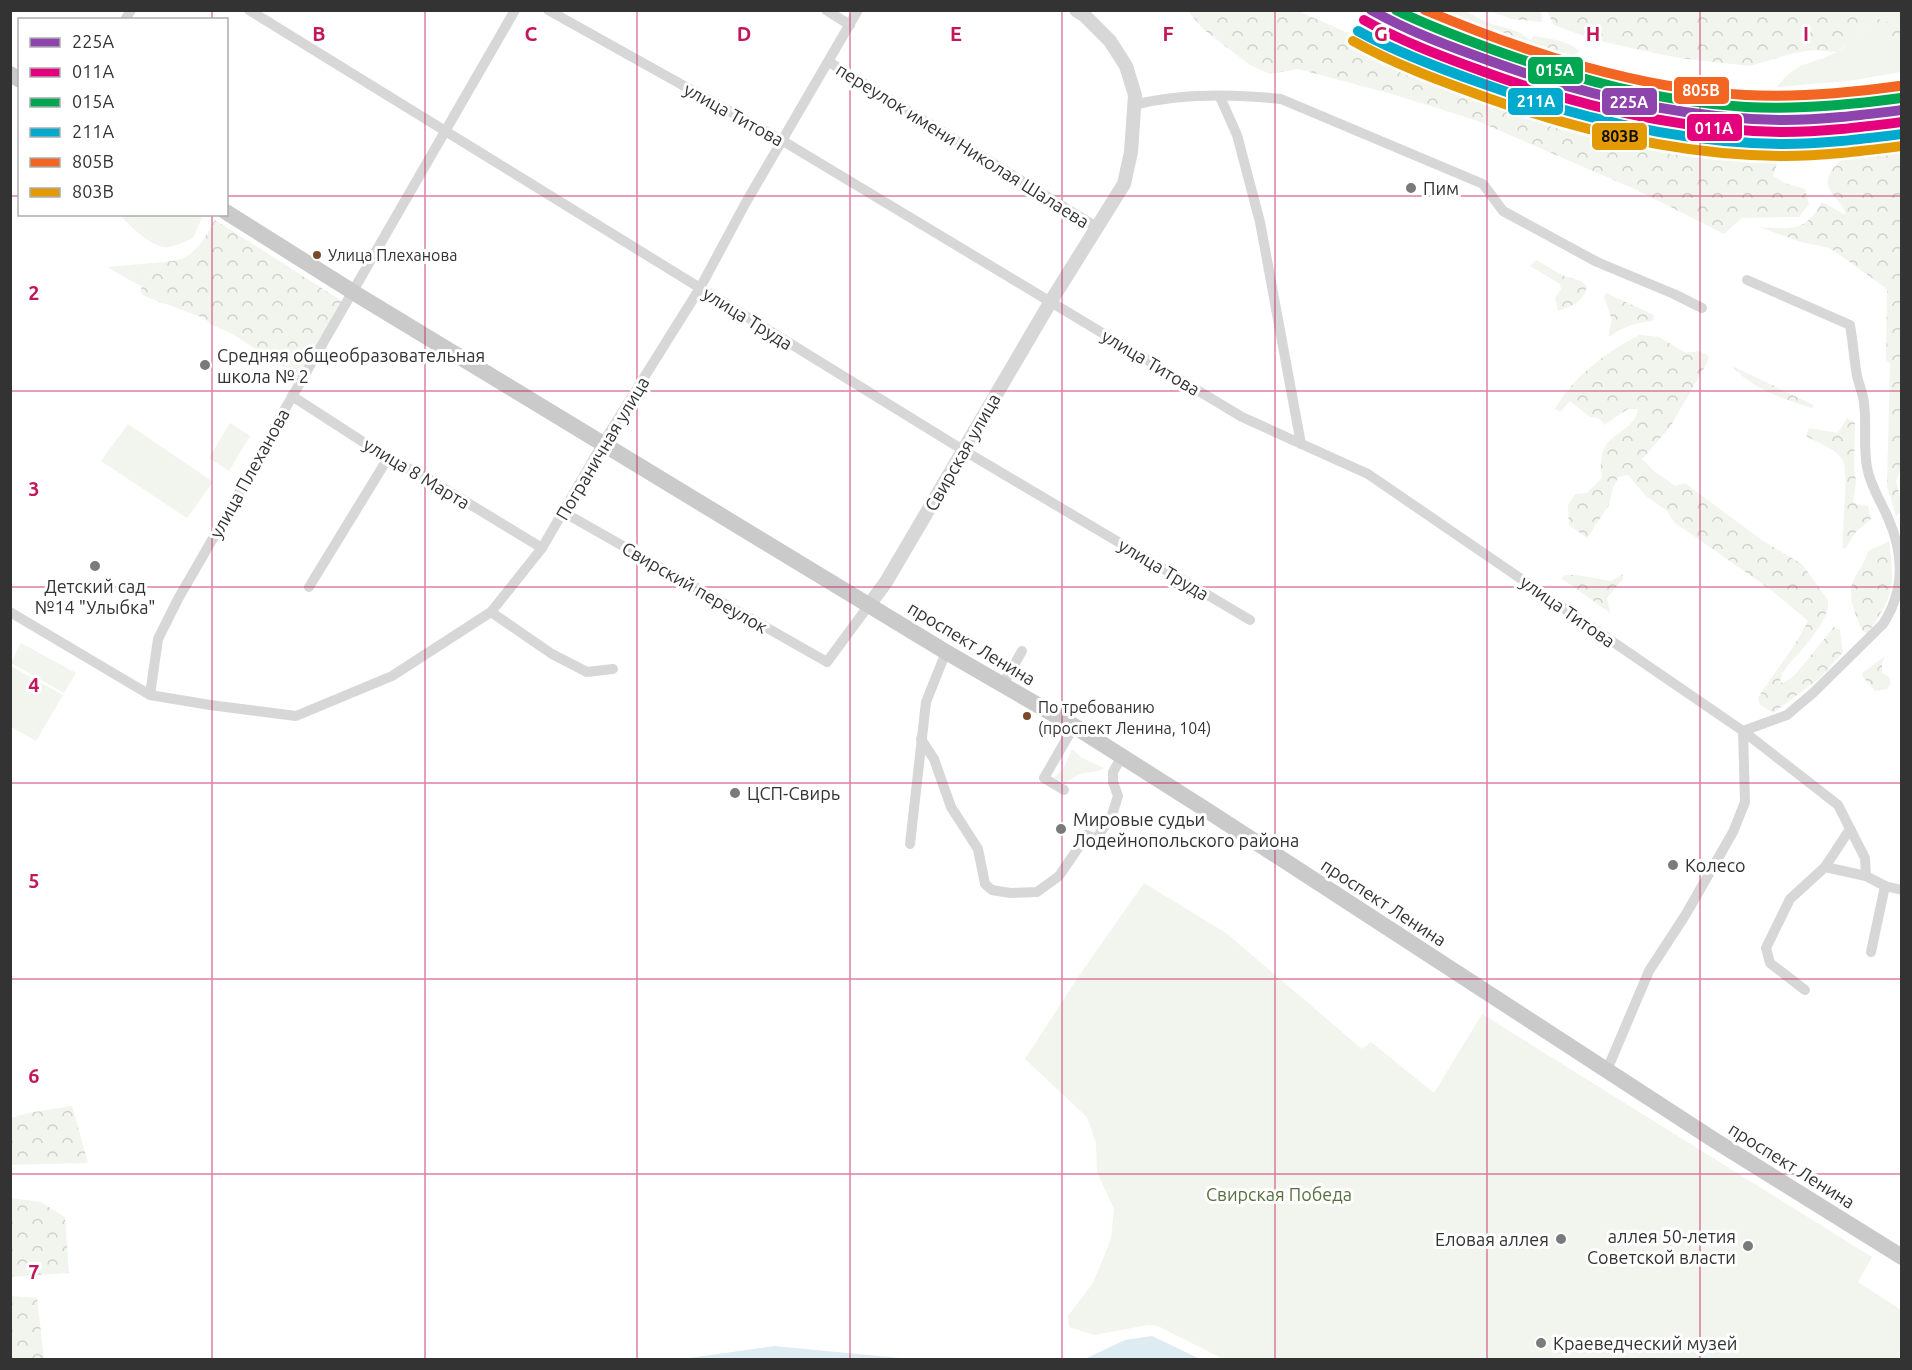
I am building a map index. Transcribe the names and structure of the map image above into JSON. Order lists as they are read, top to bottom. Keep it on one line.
{"streets":{"main road":["проспект Ленина"],"street":["улица Титова","переулок имени Николая Шалаева","улица Труда","Пограничная улица","Свирская улица","улица Плеханова","улица 8 Марта","Свирский переулок"]},"crossings":[["улица Титова","Пограничная улица"],["улица Титова","Свирская улица"],["переулок имени Николая Шалаева","Пограничная улица"],["переулок имени Николая Шалаева","Свирская улица"],["улица Труда","Пограничная улица"],["улица Труда","Свирская улица"],["улица Труда","улица Плеханова"],["Пограничная улица","улица Плеханова"],["Пограничная улица","улица 8 Марта"],["Пограничная улица","Свирский переулок"],["Пограничная улица","проспект Ленина"],["Свирская улица","Свирский переулок"],["Свирская улица","проспект Ленина"],["улица Плеханова","улица 8 Марта"],["улица Плеханова","проспект Ленина"]],"parks":["Свирская Победа"],"places":["Пим","Улица Плеханова","Средняя общеобразовательная школа № 2","Детский сад №14 \"Улыбка\"","По требованию (проспект Ленина, 104)","ЦСП-Свирь","Мировые судьи Лодейнопольского района","Колесо","Еловая аллея","аллея 50-летия Советской власти","Краеведческий музей"],"lines":["transit line 225А","transit line 015А","transit line 805В","transit line 011А","transit line 211А","transit line 803В"],"legend":["225А","011А","015А","211А","805В","803В"],"grid":{"columns":["B","C","D","E","F","G","H","I"],"rows":["2","3","4","5","6","7"]}}
